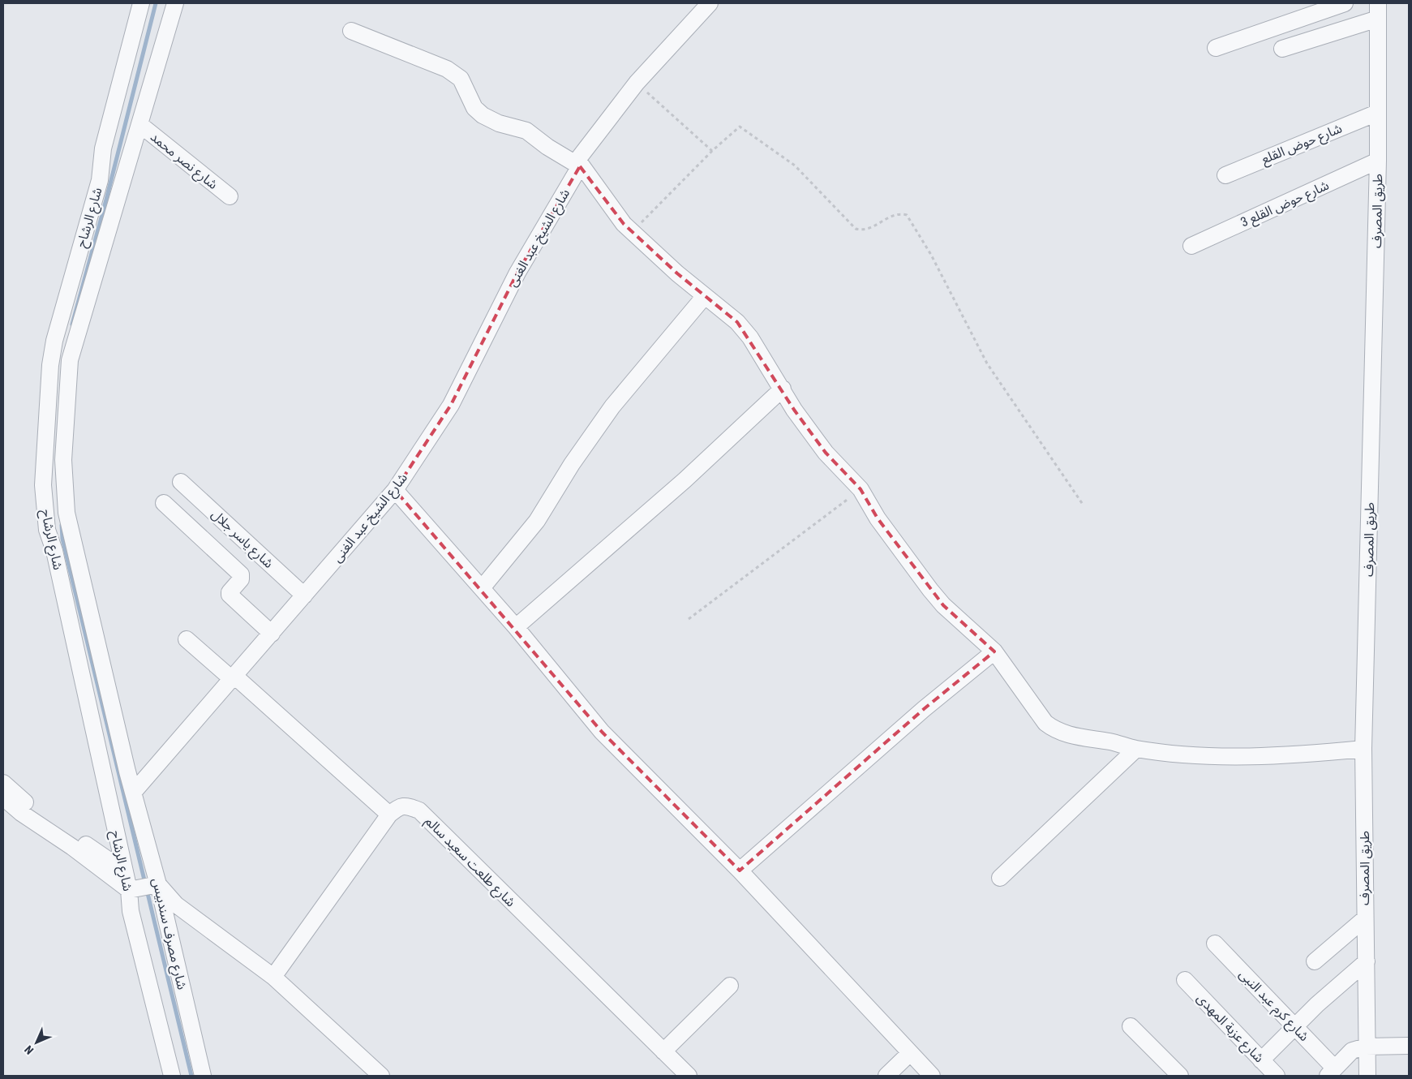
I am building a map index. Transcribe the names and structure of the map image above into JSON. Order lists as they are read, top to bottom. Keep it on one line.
{"streets":{"street":["شارع حوض القلع","شارع نصر محمد","شارع حوض القلع 3","طريق المصرف","شارع الرشاح","شارع الشيخ عبد الغنى","شارع ياسر جلال","شارع طلعت سعيد سالم","شارع مصرف سندبيس","شارع كرم عبد النبى","شارع عزبة المهدى"]},"crossings":[["شارع حوض القلع","طريق المصرف"],["شارع نصر محمد","شارع الرشاح"],["شارع حوض القلع 3","طريق المصرف"],["شارع الرشاح","شارع الشيخ عبد الغنى"],["شارع الرشاح","شارع مصرف سندبيس"],["شارع الشيخ عبد الغنى","شارع ياسر جلال"],["شارع الشيخ عبد الغنى","شارع مصرف سندبيس"]],"north":"bottom left"}
